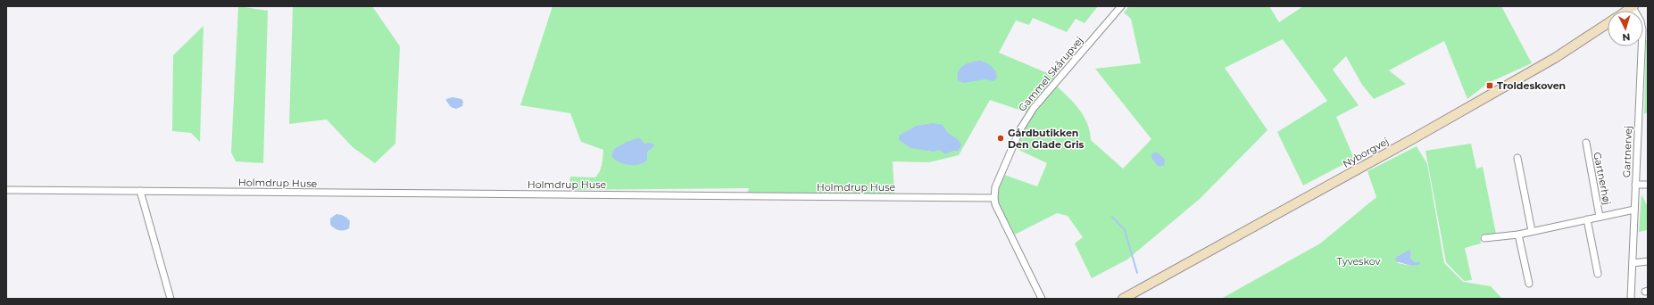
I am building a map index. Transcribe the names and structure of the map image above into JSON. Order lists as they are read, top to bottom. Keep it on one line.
{"streets":{"street":["Gammel Skårupvej","Gartnervej","Nyborgvej","Gartnerhøj","Holmdrup Huse"]},"crossings":[["Gammel Skårupvej","Holmdrup Huse"],["Gartnervej","Gartnerhøj"]],"parks":["Tyveskov"],"places":{"transit":["Troldeskoven"],"other":["Gårdbutikken Den Glade Gris"]},"north":"bottom"}
